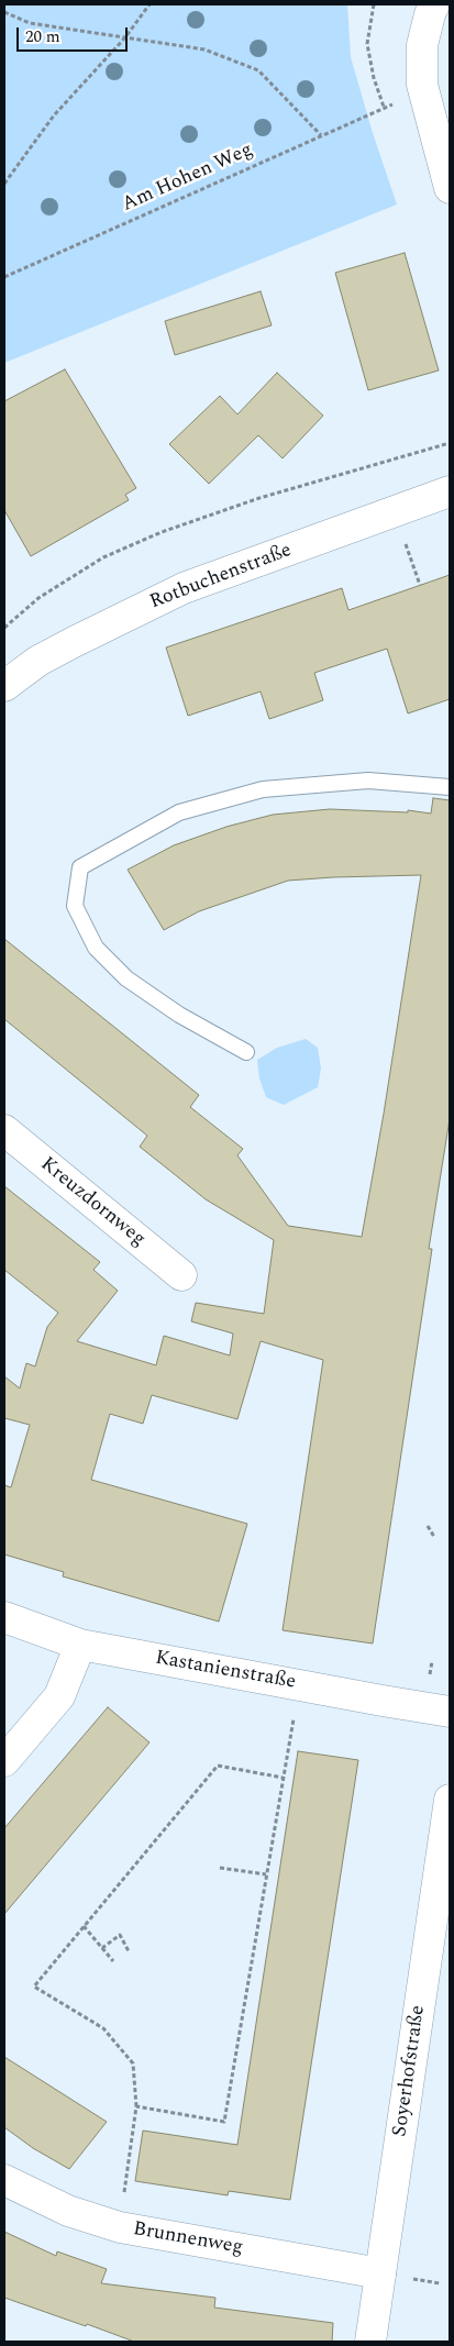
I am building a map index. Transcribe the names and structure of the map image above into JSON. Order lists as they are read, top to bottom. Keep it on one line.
{"streets":{"street":["Rotbuchenstraße","Kreuzdornweg","Kastanienstraße","Soyerhofstraße","Brunnenweg"],"path":["Am Hohen Weg"]},"crossings":[["Soyerhofstraße","Brunnenweg"]],"scale_bar":"20 m"}
